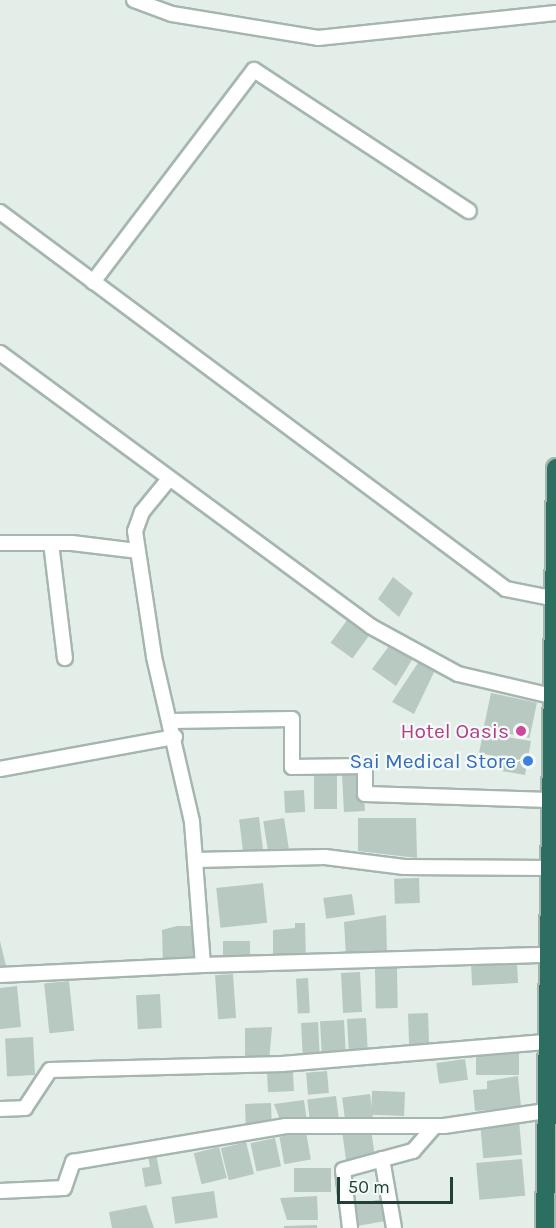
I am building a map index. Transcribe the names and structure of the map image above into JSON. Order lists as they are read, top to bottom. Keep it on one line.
{"places":["Hotel Oasis","Sai Medical Store"],"scale_bar":"50 m"}
